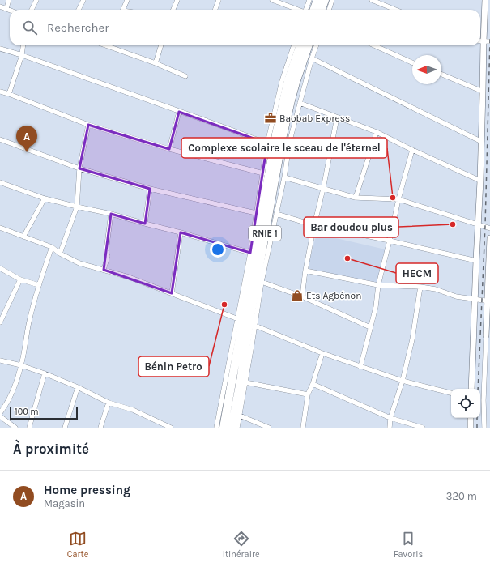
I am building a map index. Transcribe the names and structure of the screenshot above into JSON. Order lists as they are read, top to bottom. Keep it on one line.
{"streets":{"highway":["RNIE 1"]},"places":{"office":["Baobab Express"],"other":["Complexe scolaire le sceau de l'éternel","Bar doudou plus","HECM","Bénin Petro"],"shop":["Ets Agbénon"]},"scale_bar":"100 m","north":"left","page":{"search":"Rechercher","pins":"A","scale":"100 m","heading":"À proximité","list":[{"mark":"A","name":"Home pressing","note":"Magasin","value":"320 m"}],"nav":["Carte","Itinéraire","Favoris"]}}
